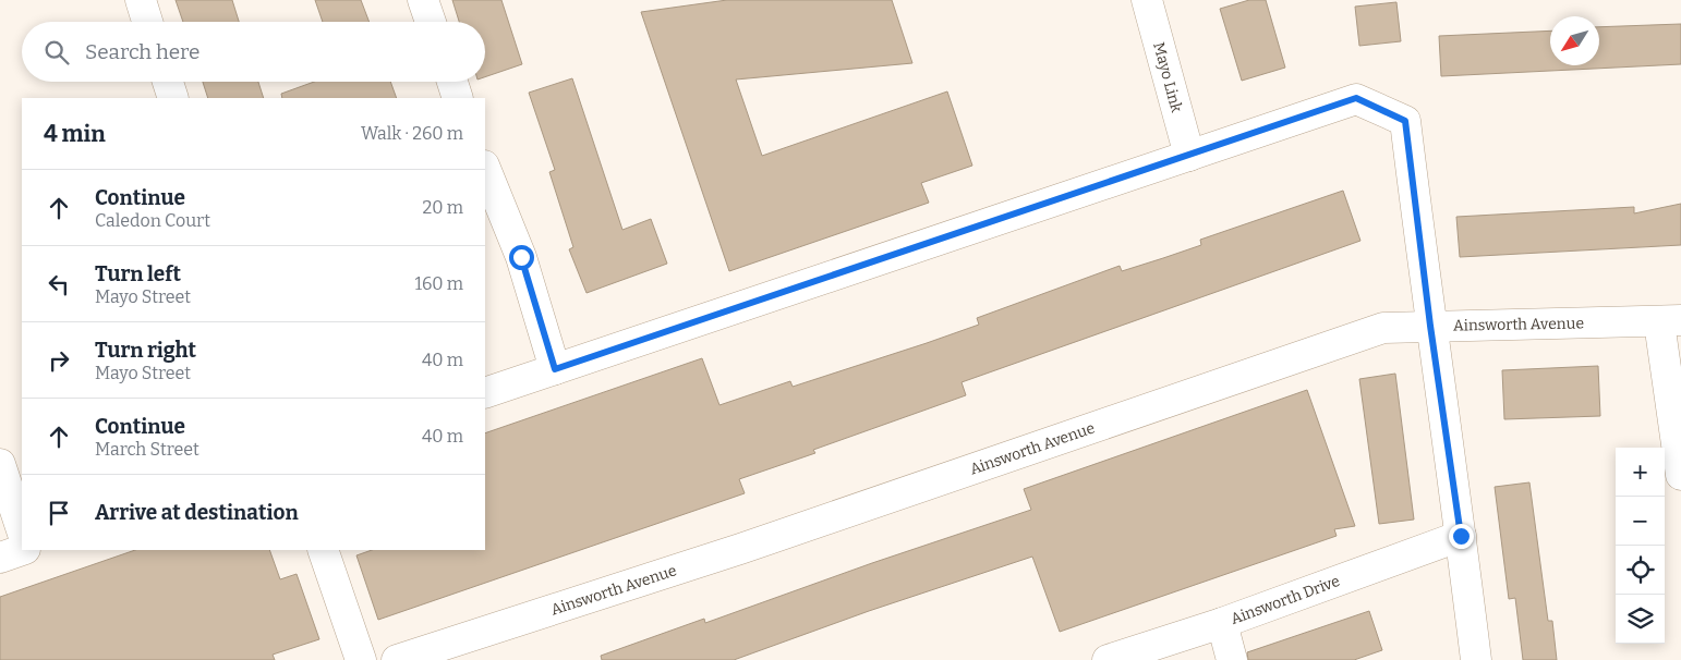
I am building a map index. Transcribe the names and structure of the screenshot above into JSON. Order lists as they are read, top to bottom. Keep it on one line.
{"streets":{"street":["Mayo Link","Ainsworth Avenue","Ainsworth Drive"]},"north":"bottom left","page":{"search":"Search here","heading":["4 min","Walk · 260 m"],"list":[["Continue","Caledon Court","20 m"],["Turn left","Mayo Street","160 m"],["Turn right","Mayo Street","40 m"],["Continue","March Street","40 m"],"Arrive at destination"],"map_buttons":["+","−"]}}
